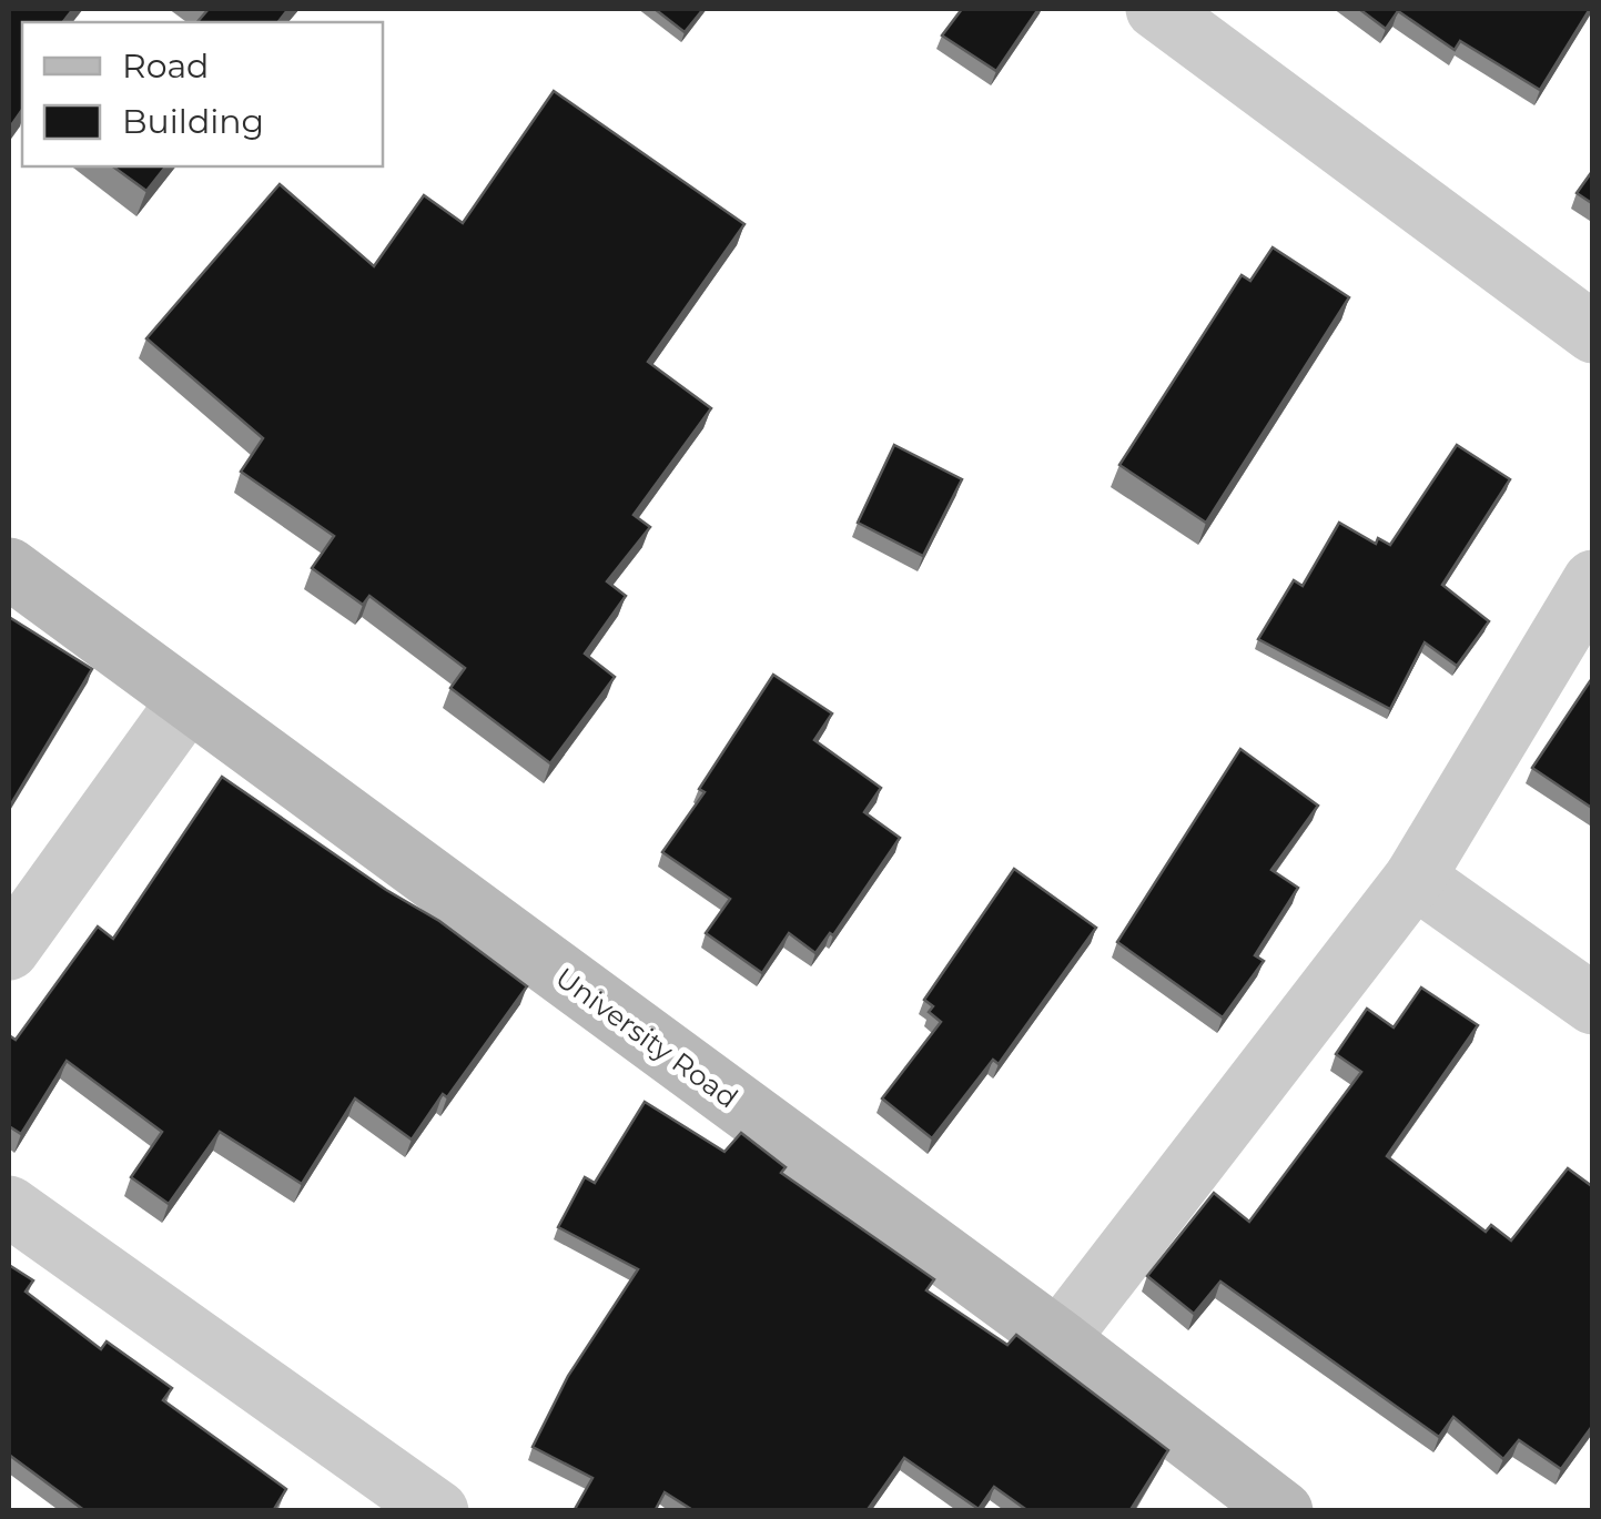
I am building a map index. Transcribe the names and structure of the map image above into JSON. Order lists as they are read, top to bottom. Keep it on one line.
{"streets":{"street":["University Road"]},"legend":["Road","Building"]}
